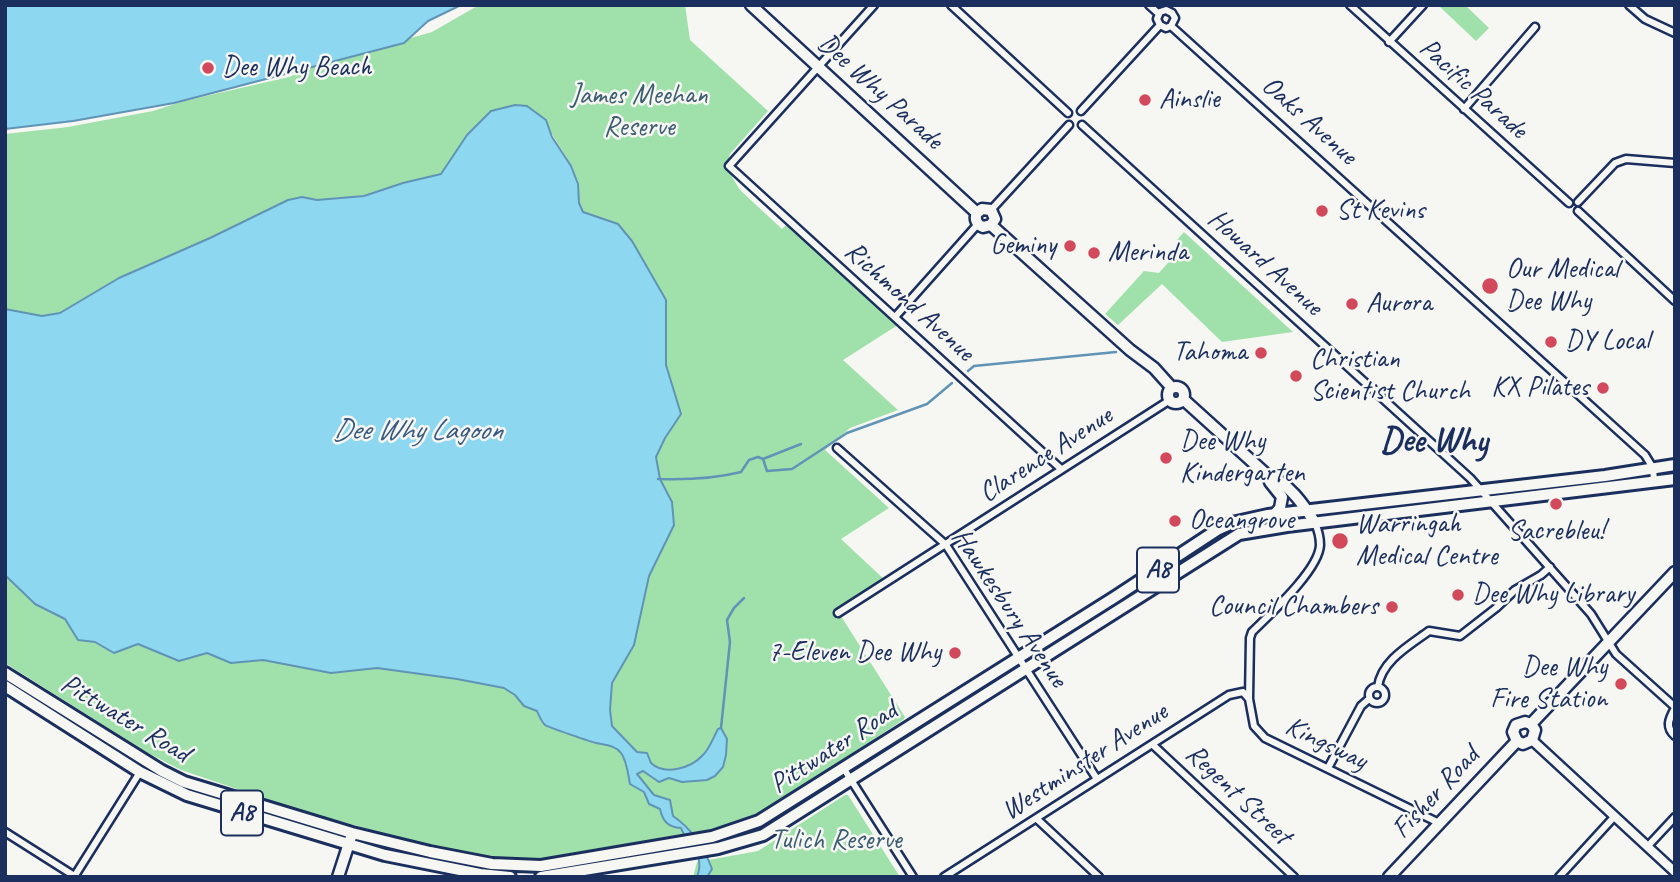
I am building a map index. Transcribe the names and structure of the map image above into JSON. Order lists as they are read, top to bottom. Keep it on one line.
{"streets":{"highway":["A8","Pittwater Road"],"main road":["Dee Why Parade","Fisher Road"],"street":["Pacific Parade","Oaks Avenue","Howard Avenue","Richmond Avenue","Clarence Avenue","Hawkesbury Avenue","Kingsway","Westminster Avenue","Regent Street"]},"crossings":[["Dee Why Parade","Richmond Avenue"],["Oaks Avenue","Pittwater Road"],["Howard Avenue","Pittwater Road"],["Richmond Avenue","Clarence Avenue"],["Clarence Avenue","Hawkesbury Avenue"],["Hawkesbury Avenue","Pittwater Road"],["Hawkesbury Avenue","Westminster Avenue"],["Pittwater Road","Kingsway"],["Kingsway","Westminster Avenue"],["Kingsway","Fisher Road"],["Westminster Avenue","Regent Street"]],"districts":["Dee Why"],"water":["Dee Why Lagoon"],"parks":["James Meehan Reserve","Tulich Reserve"],"places":["Dee Why Beach","Ainslie","St Kevins","Geminy","Merinda","Our Medical Dee Why","Aurora","DY Local","Tahoma","Christian Scientist Church","KX Pilates","Dee Why Kindergarten","Sacrebleu!","Oceangrove","Warringah Medical Centre","Dee Why Library","Council Chambers","7-Eleven Dee Why","Dee Why Fire Station"]}
